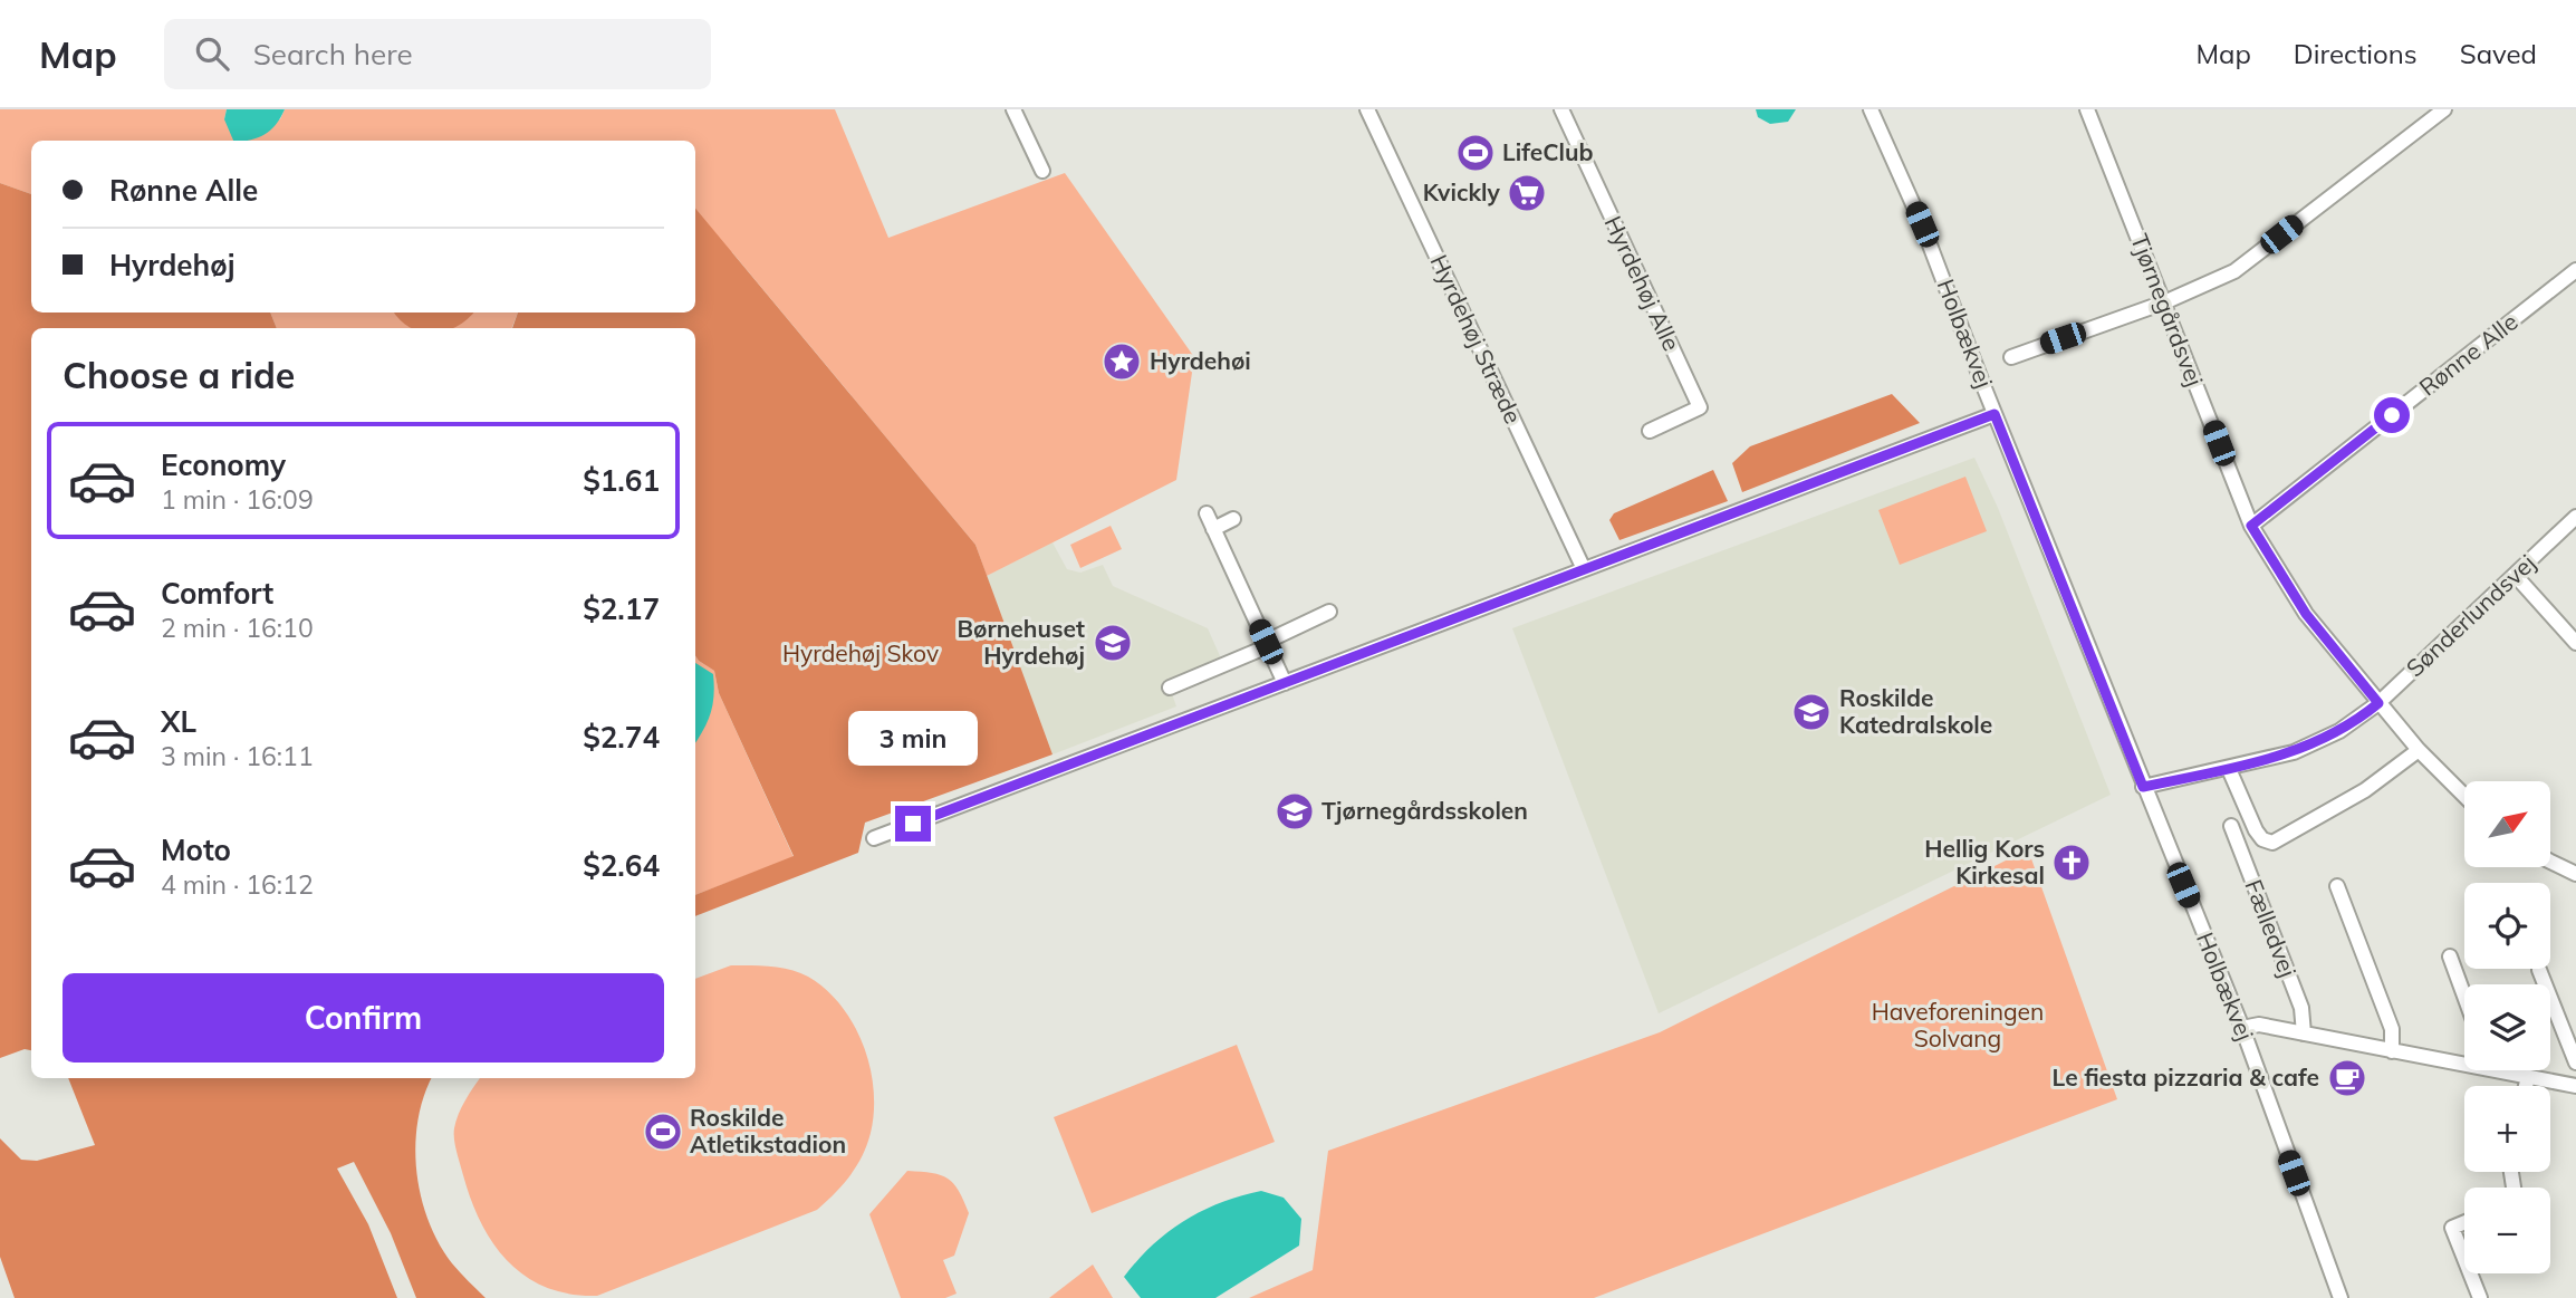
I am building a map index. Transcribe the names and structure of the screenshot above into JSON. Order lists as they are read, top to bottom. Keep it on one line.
{"streets":{"street":["Hyrdehøj Alle","Tjørnegårdsvej","Holbækvej","Hyrdehøj Stræde","Rønne Alle","Sønderlundsvej","Fælledvej"]},"crossings":[["Tjørnegårdsvej","Rønne Alle"],["Tjørnegårdsvej","Sønderlundsvej"],["Holbækvej","Sønderlundsvej"]],"parks":["Hyrdehøj Skov","Haveforeningen Solvang"],"places":{"sports":["LifeClub","Roskilde Atletikstadion"],"supermarket":["Kvickly"],"place":["Hyrdehøi"],"school or university":["Børnehuset Hyrdehøj","Roskilde Katedralskole","Tjørnegårdsskolen"],"church":["Hellig Kors Kirkesal"],"cafe":["Le fiesta pizzaria & cafe"]},"north":"top right","page":{"header":"Map","search":"Search here","nav":["Map","Directions","Saved"],"banner":["Rønne Alle","Hyrdehøj"],"heading":"Choose a ride","list":[{"name":"Economy","note":"1 min · 16:09","value":"$1.61"},{"name":"Comfort","note":"2 min · 16:10","value":"$2.17"},{"name":"XL","note":"3 min · 16:11","value":"$2.74"},{"name":"Moto","note":"4 min · 16:12","value":"$2.64"}],"bubble":"3 min","map_buttons":["+","−"],"buttons":"Confirm"}}
